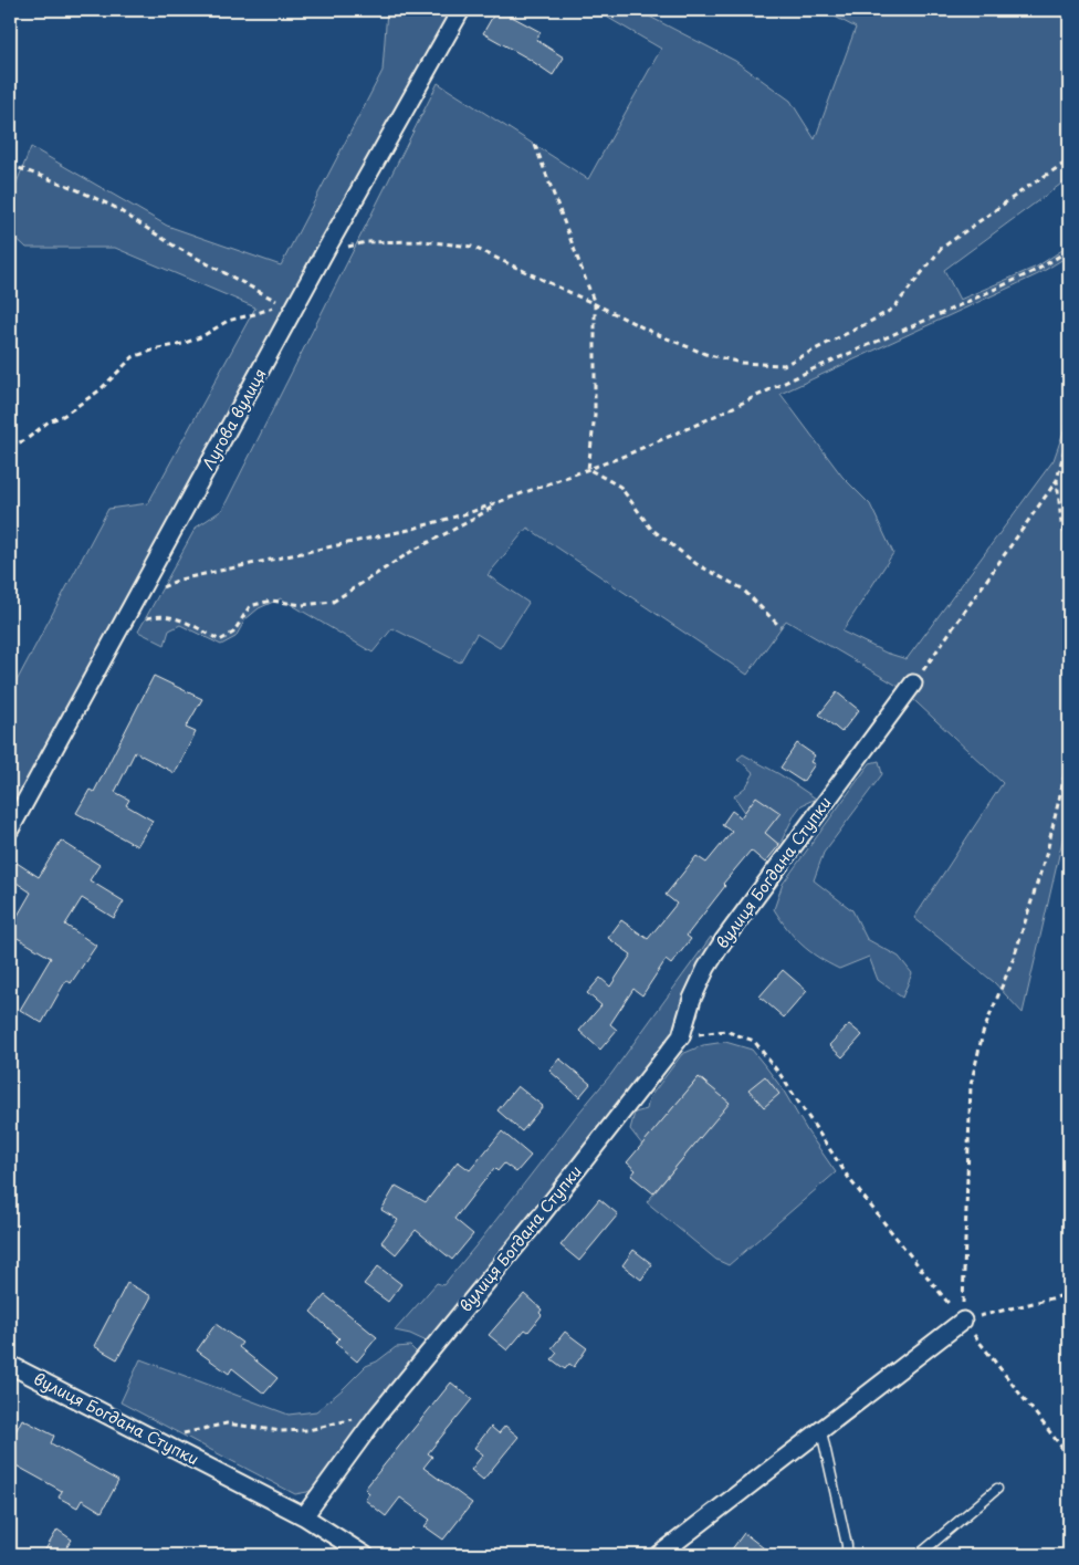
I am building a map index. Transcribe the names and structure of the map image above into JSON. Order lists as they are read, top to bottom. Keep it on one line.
{"streets":{"street":["Лугова вулиця","вулиця Богдана Ступки"]}}
